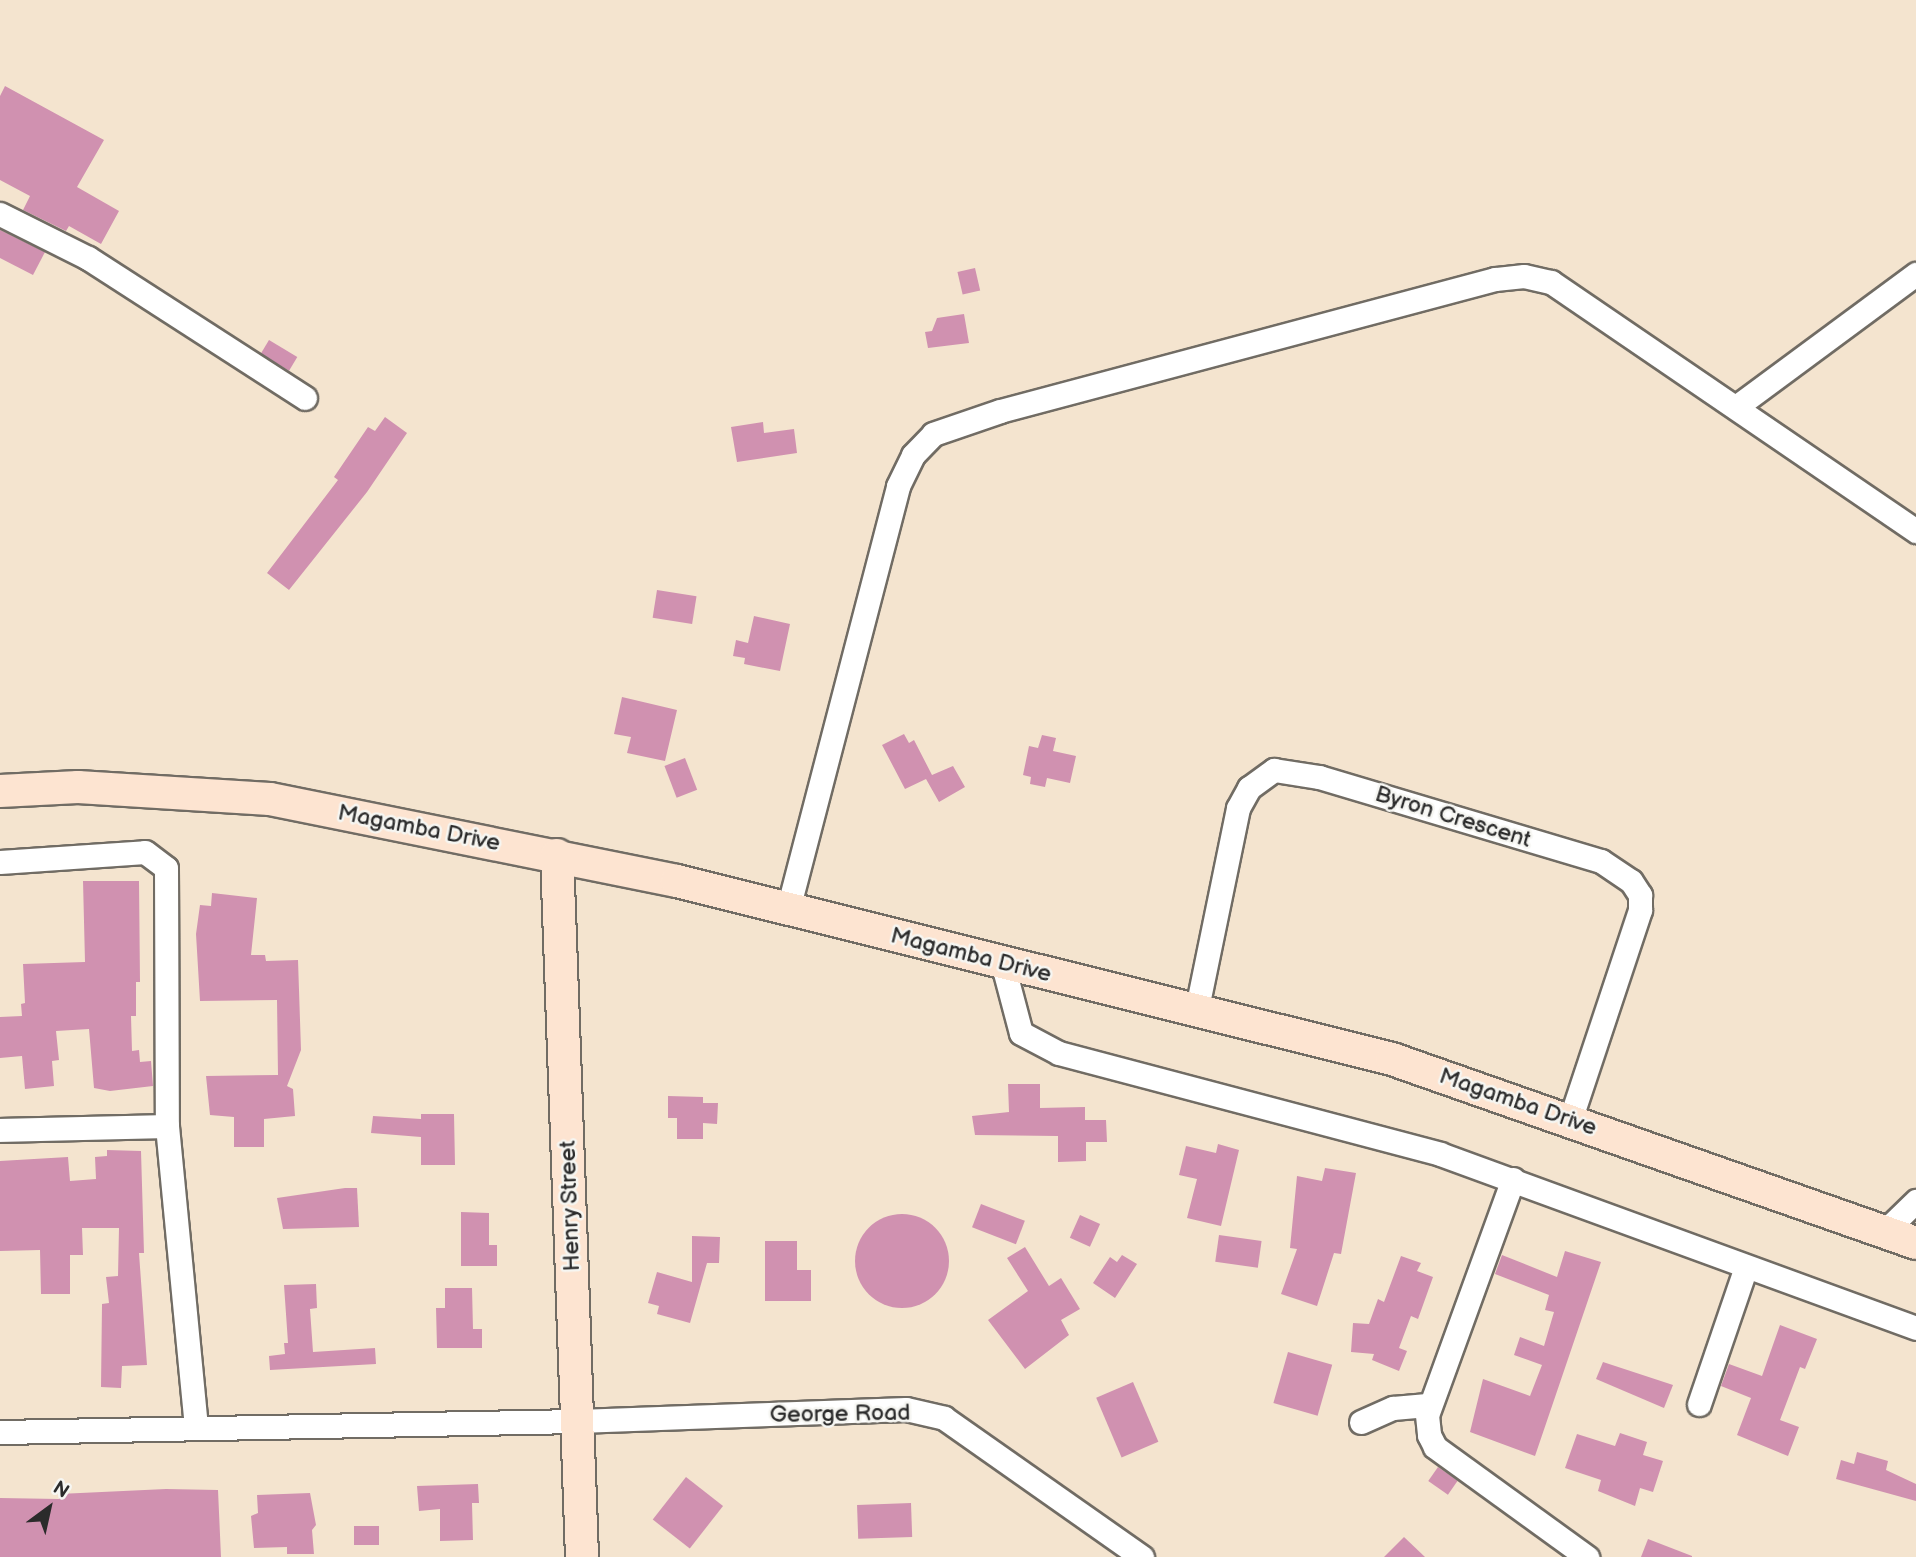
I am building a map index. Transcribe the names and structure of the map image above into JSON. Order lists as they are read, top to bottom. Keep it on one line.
{"streets":{"street":["Byron Crescent","Magamba Drive","Henry Street","George Road"]},"crossings":[["Byron Crescent","Magamba Drive"],["Magamba Drive","Henry Street"],["Henry Street","George Road"]],"north":"top right"}
